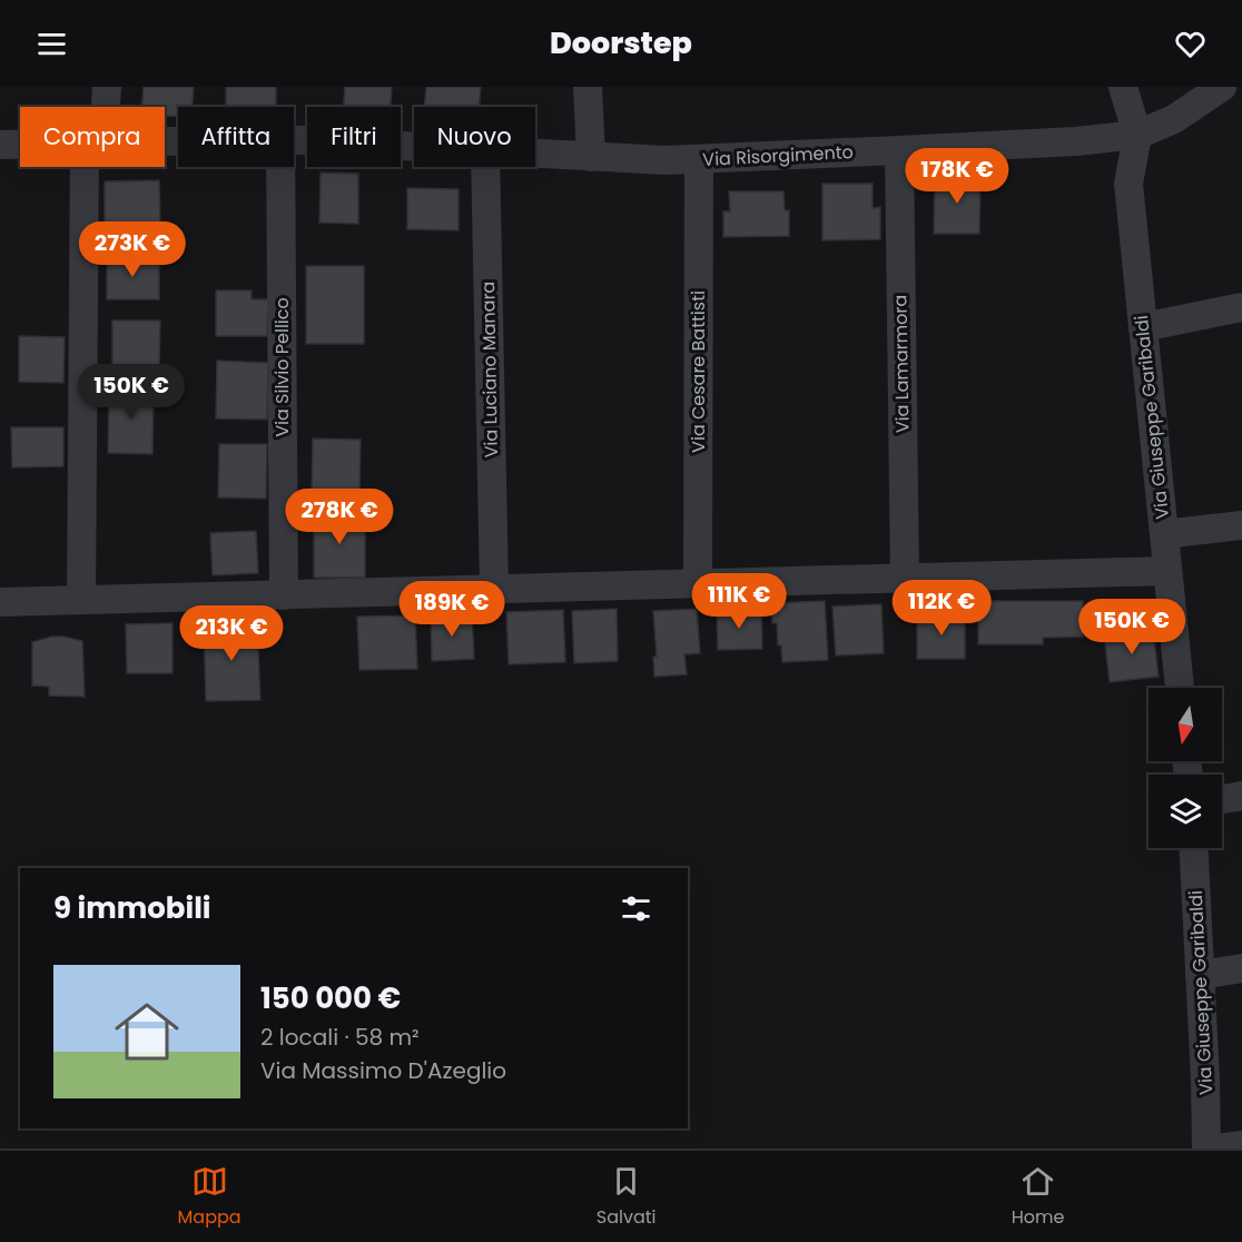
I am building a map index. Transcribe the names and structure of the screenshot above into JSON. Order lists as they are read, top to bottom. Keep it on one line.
{"streets":{"street":["Via Risorgimento","Via Lamarmora","Via Silvio Pellico","Via Luciano Manara","Via Cesare Battisti","Via Giuseppe Garibaldi"]},"crossings":[["Via Risorgimento","Via Lamarmora"],["Via Risorgimento","Via Cesare Battisti"],["Via Risorgimento","Via Giuseppe Garibaldi"]],"north":"bottom","page":{"header":"Doorstep","chip":["Compra","Affitta","Filtri","Nuovo"],"price":["178K €","273K €","150K €","278K €","111K €","112K €","189K €","150K €","213K €"],"heading":"9 immobili","list":[{"name":"150 000 €","note":"2 locali · 58 m² · Via Massimo D'Azeglio"}],"tabs":["Mappa","Salvati","Home"]}}
